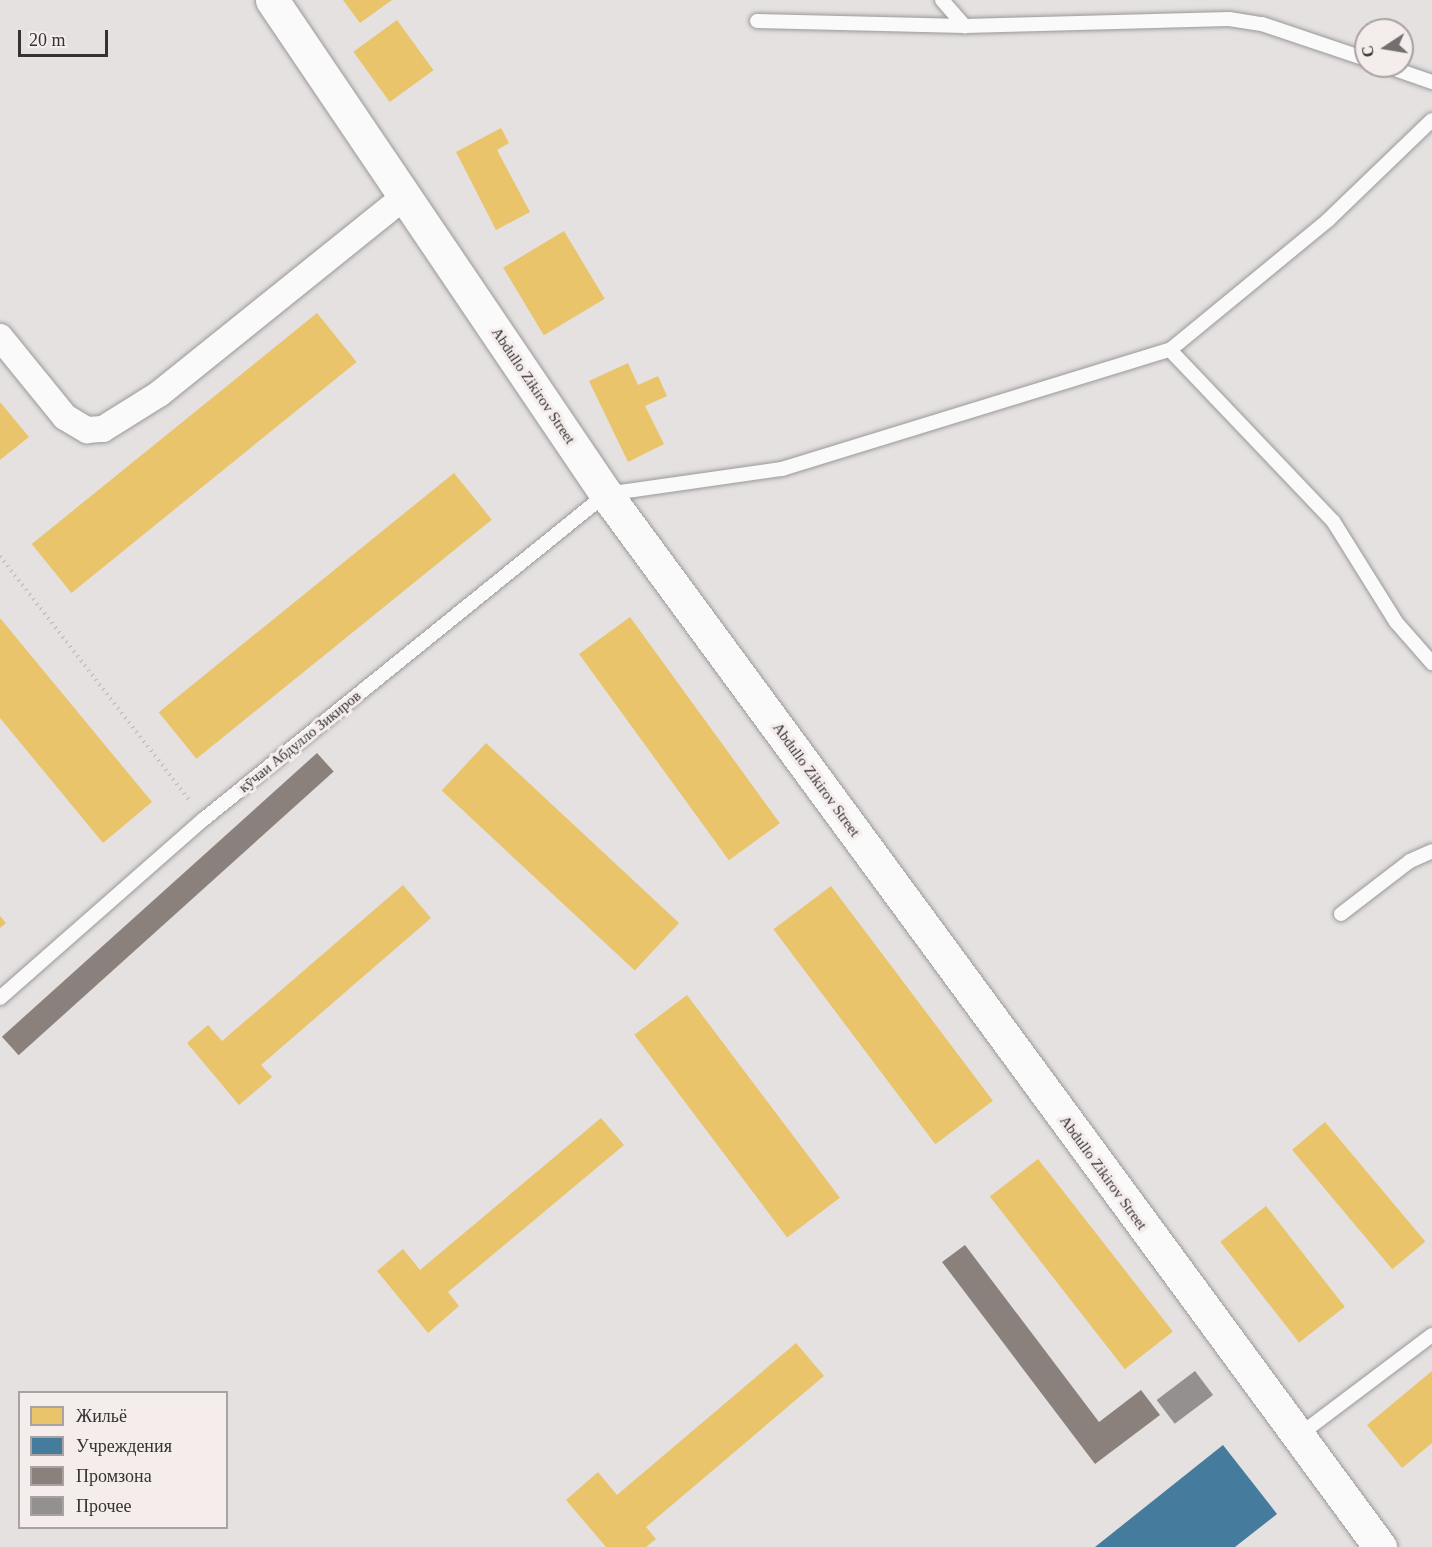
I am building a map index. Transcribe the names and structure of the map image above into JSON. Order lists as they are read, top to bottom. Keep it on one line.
{"streets":{"street":["Abdullo Zikirov Street"],"lane":["кӯчаи Абдулло Зикиров"]},"crossings":[["Abdullo Zikirov Street","кӯчаи Абдулло Зикиров"]],"legend":["Жильё","Учреждения","Промзона","Прочее"],"scale_bar":"20 m","north":"left"}
